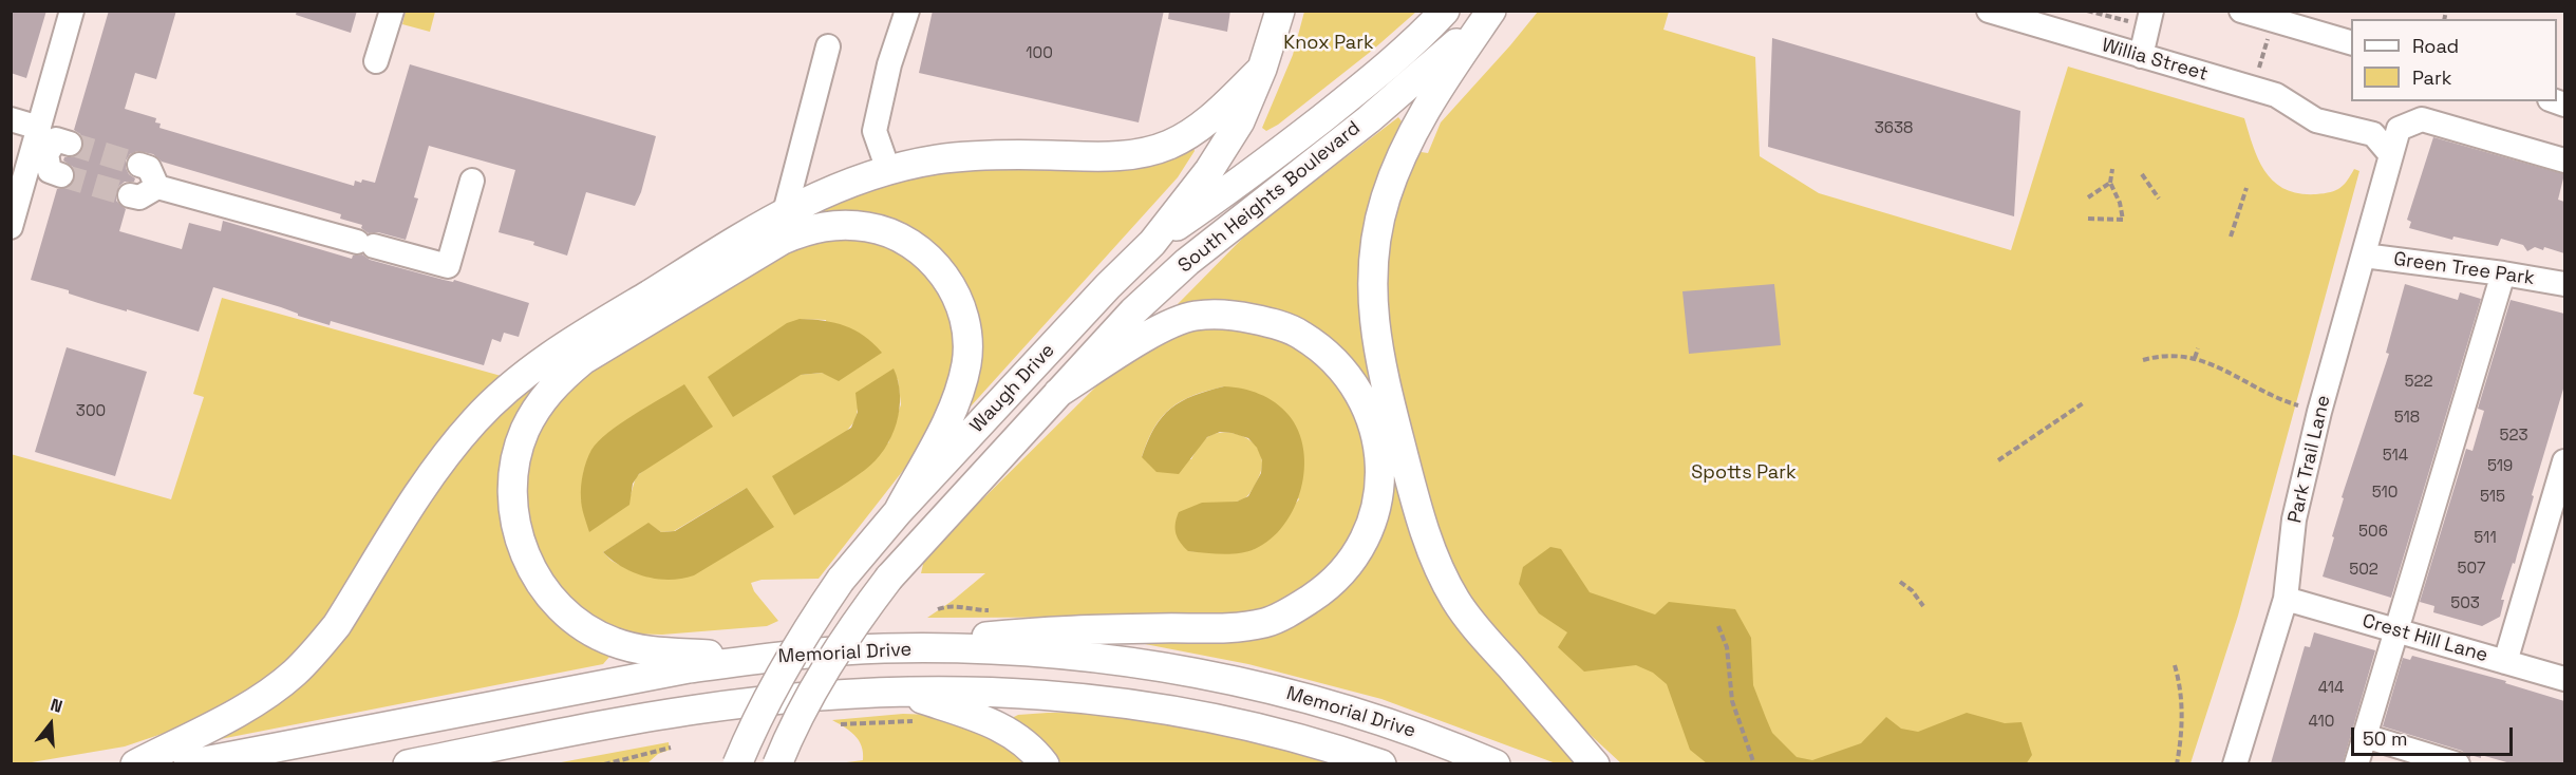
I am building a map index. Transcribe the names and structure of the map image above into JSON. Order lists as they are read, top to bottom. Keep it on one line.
{"streets":{"main road":["South Heights Boulevard","Waugh Drive","Memorial Drive"],"street":["Willia Street","Green Tree Park","Park Trail Lane","Crest Hill Lane"]},"crossings":[["Willia Street","Park Trail Lane"],["South Heights Boulevard","Waugh Drive"],["Green Tree Park","Park Trail Lane"],["Park Trail Lane","Crest Hill Lane"]],"parks":["Knox Park","Spotts Park"],"house_numbers":["100","3638","522","300","518","523","514","519","510","515","506","511","507","502","503","414","410"],"legend":["Road","Park"],"scale_bar":"50 m","north":"top"}
